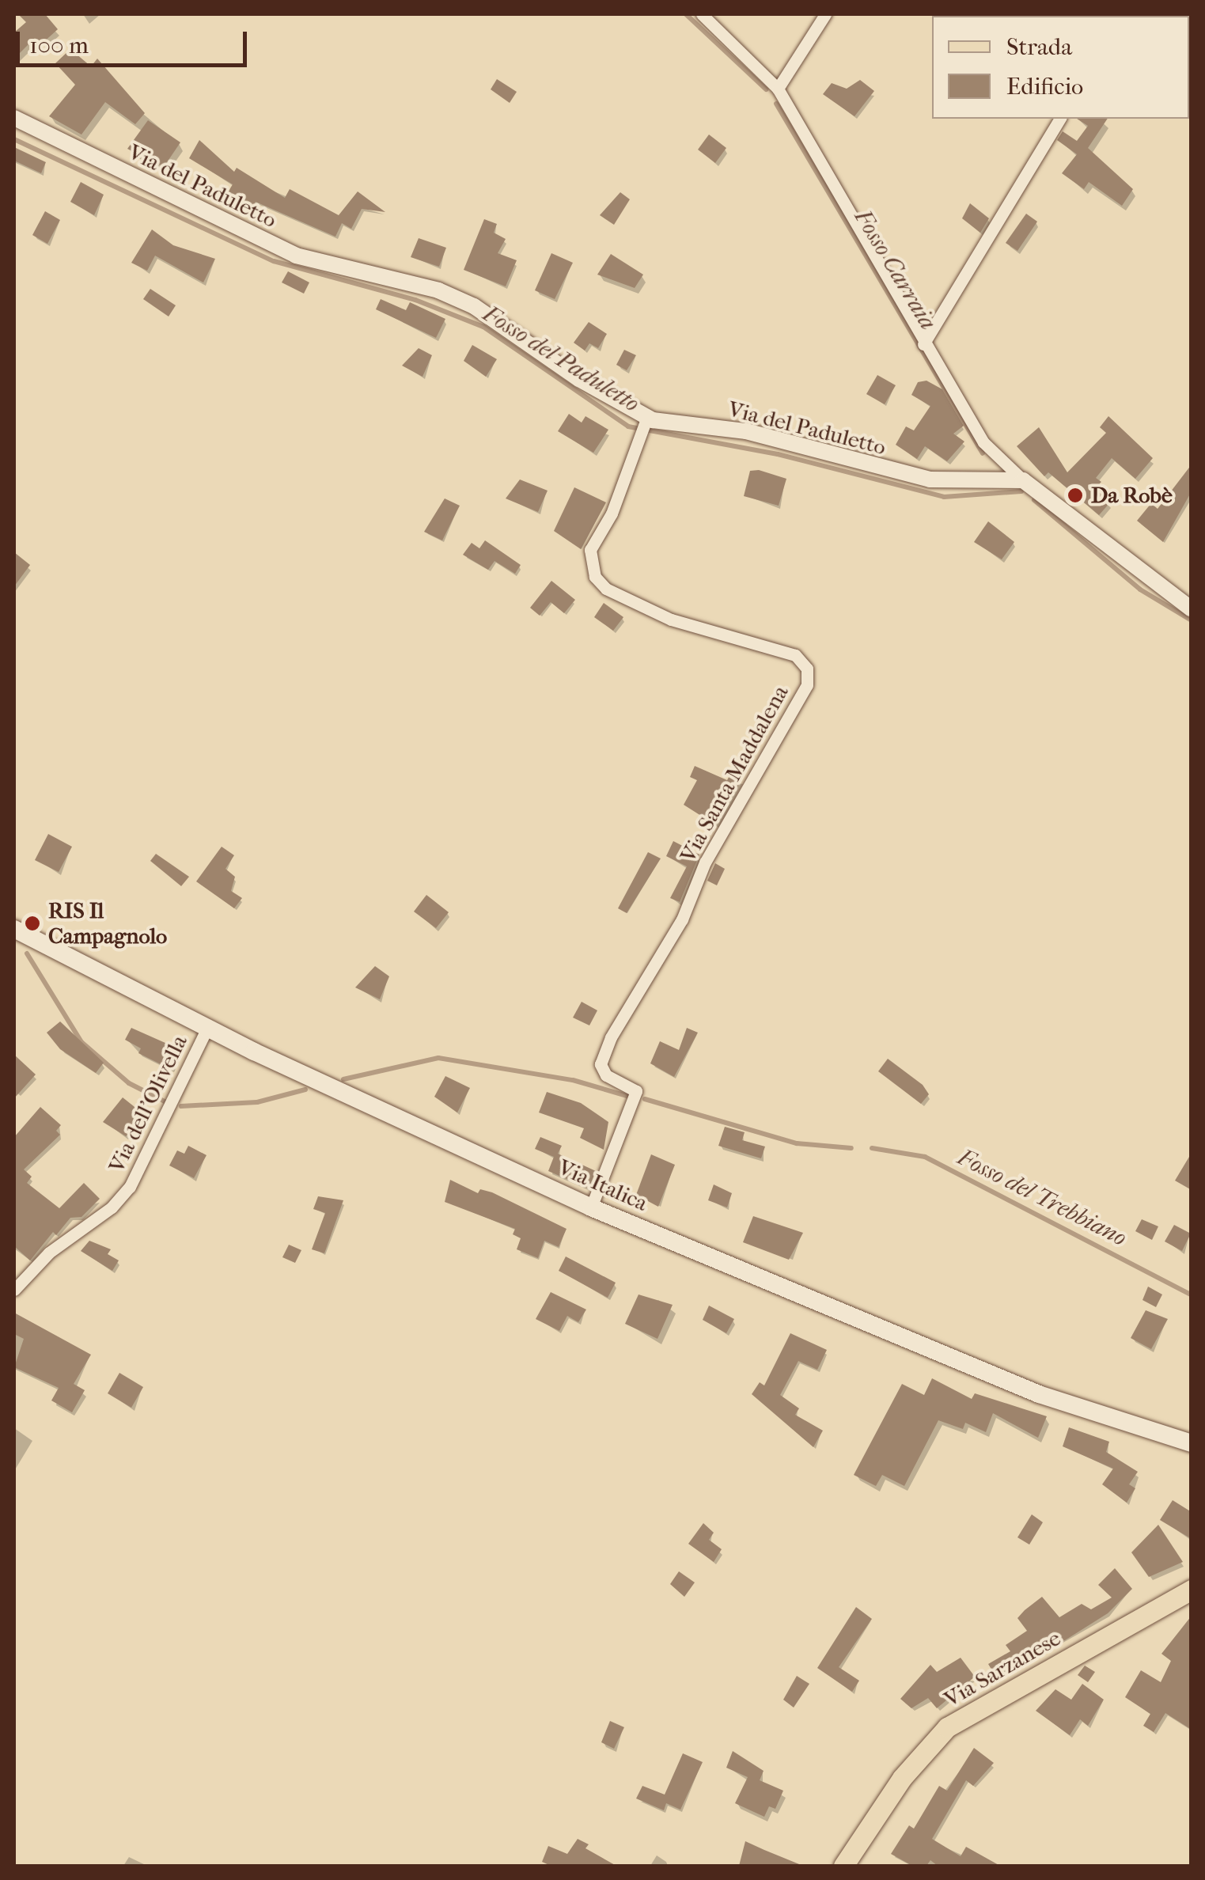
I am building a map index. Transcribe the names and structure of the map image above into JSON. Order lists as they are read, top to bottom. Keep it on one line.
{"streets":{"main road":["Via Italica","Via Sarzanese"],"street":["Via del Paduletto","Via Santa Maddalena","Via dell'Olivella"]},"crossings":[["Via del Paduletto","Via Santa Maddalena"],["Via Santa Maddalena","Via Italica"],["Via dell'Olivella","Via Italica"]],"water":["Fosso Carraia","Fosso del Paduletto","Fosso del Trebbiano"],"places":["Da Robè","RIS Il Campagnolo"],"legend":["Strada","Edificio"],"scale_bar":"100 m"}
